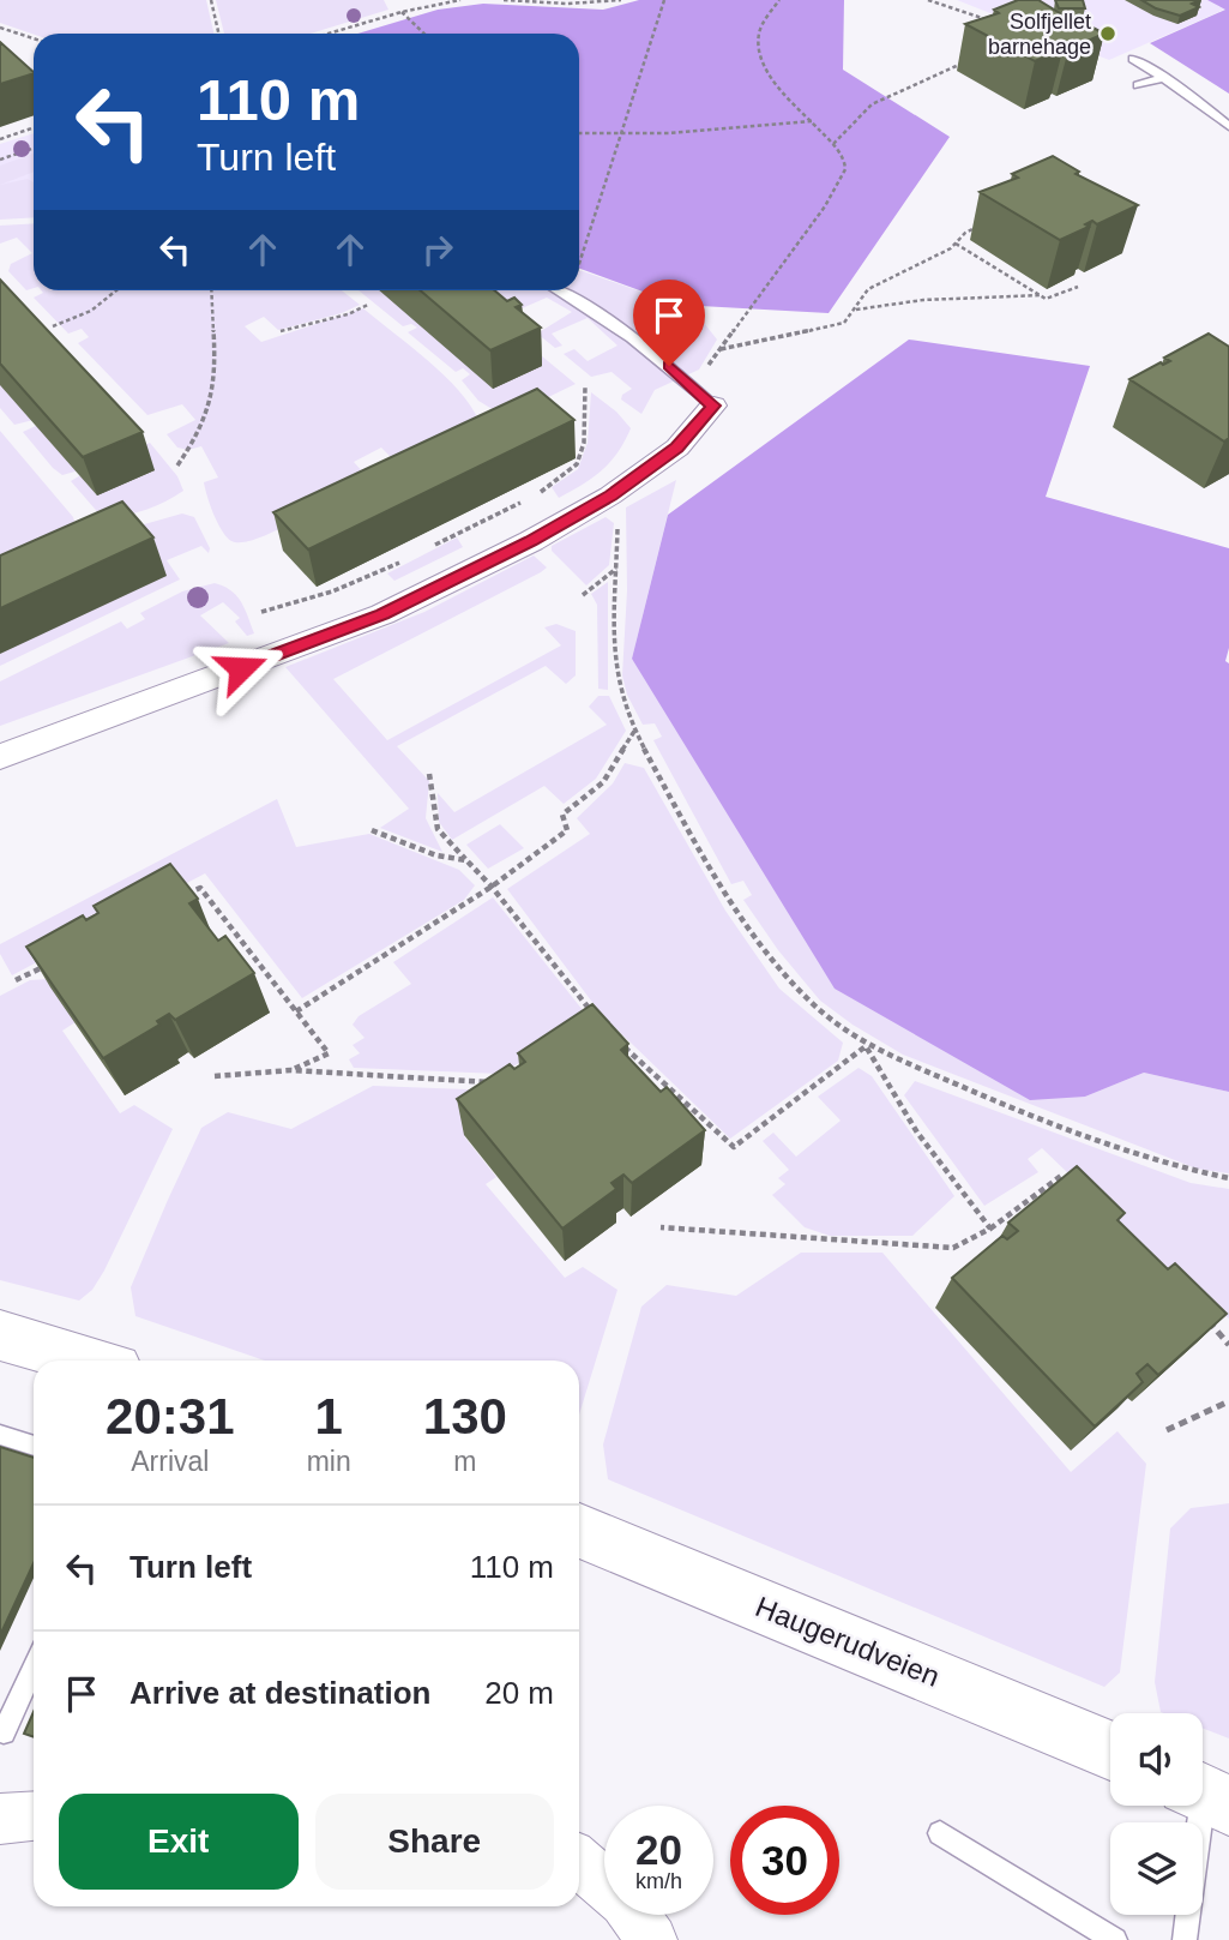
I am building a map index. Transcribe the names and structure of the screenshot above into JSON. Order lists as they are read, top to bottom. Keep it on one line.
{"streets":{"street":["Haugerudveien"]},"places":["Solfjellet barnehage"],"page":{"turn":["110 m","Turn left"],"eta":["20:31","Arrival","1","min","130","m"],"list":[{"name":"Turn left","value":"110 m"},{"name":"Arrive at destination","value":"20 m"}],"buttons":["Exit","Share"],"speed":"20 km/h","limit":"30"}}
